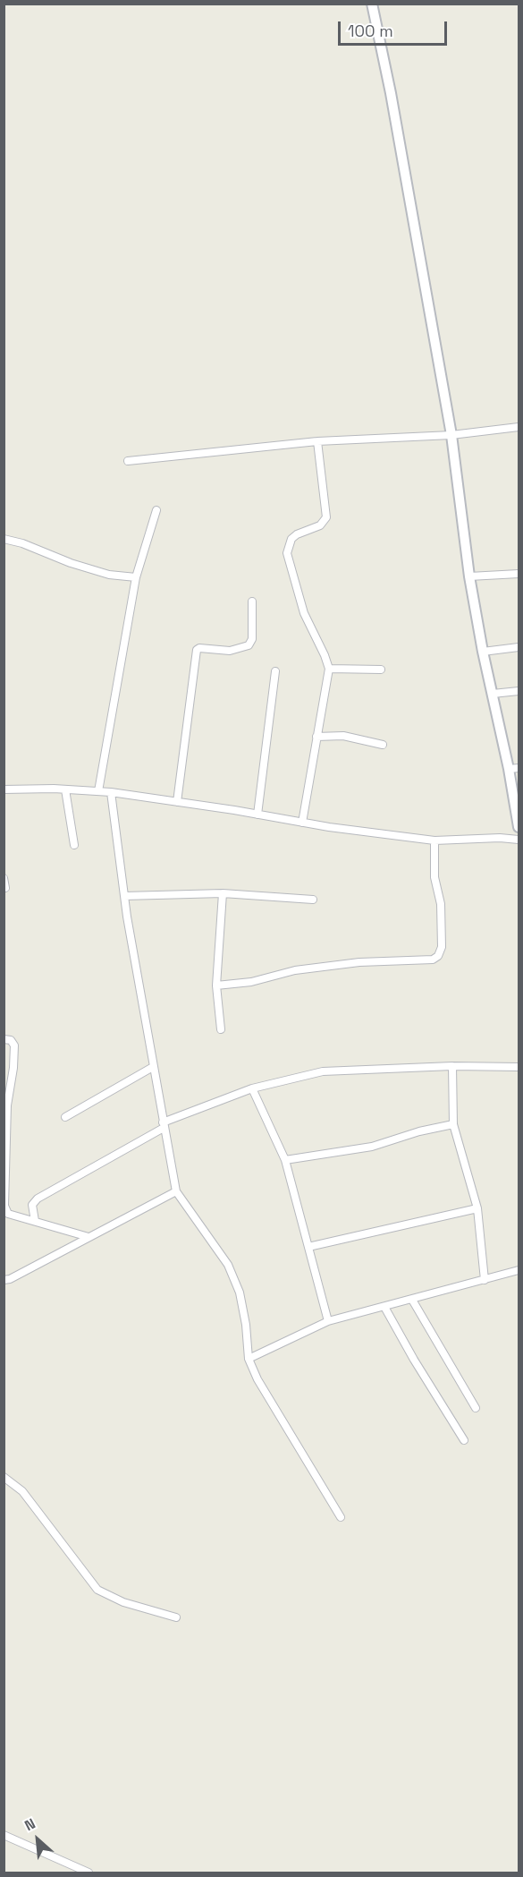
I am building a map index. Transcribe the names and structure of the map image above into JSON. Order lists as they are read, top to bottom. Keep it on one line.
{"scale_bar":"100 m","north":"top left"}
